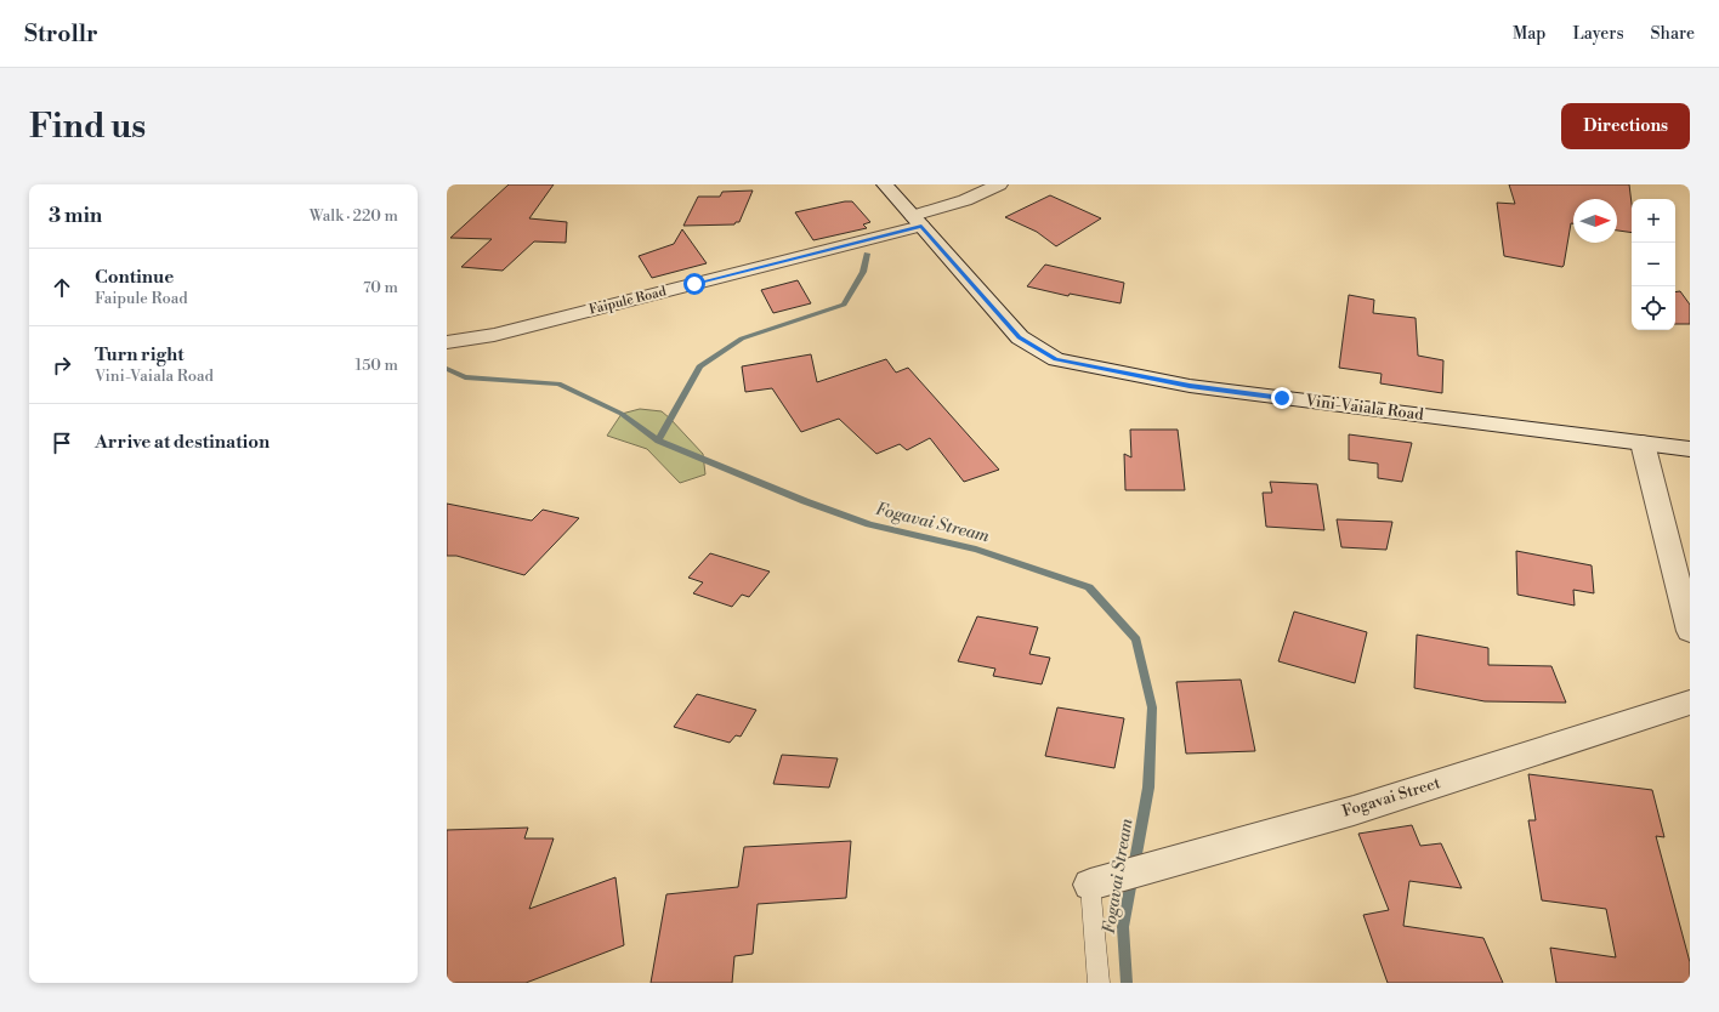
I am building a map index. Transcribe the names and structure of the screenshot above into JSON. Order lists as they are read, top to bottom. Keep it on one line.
{"streets":{"street":["Faipule Road","Vini-Vaiala Road","Fogavai Street"]},"crossings":[["Faipule Road","Vini-Vaiala Road"]],"water":["Fogavai Stream"],"north":"right","page":{"header":"Strollr","nav":["Map","Layers","Share"],"buttons":"Directions","title":"Find us","heading":["3 min","Walk · 220 m"],"map_buttons":["+","−"],"list":[["Continue","Faipule Road","70 m"],["Turn right","Vini-Vaiala Road","150 m"],"Arrive at destination"]}}
